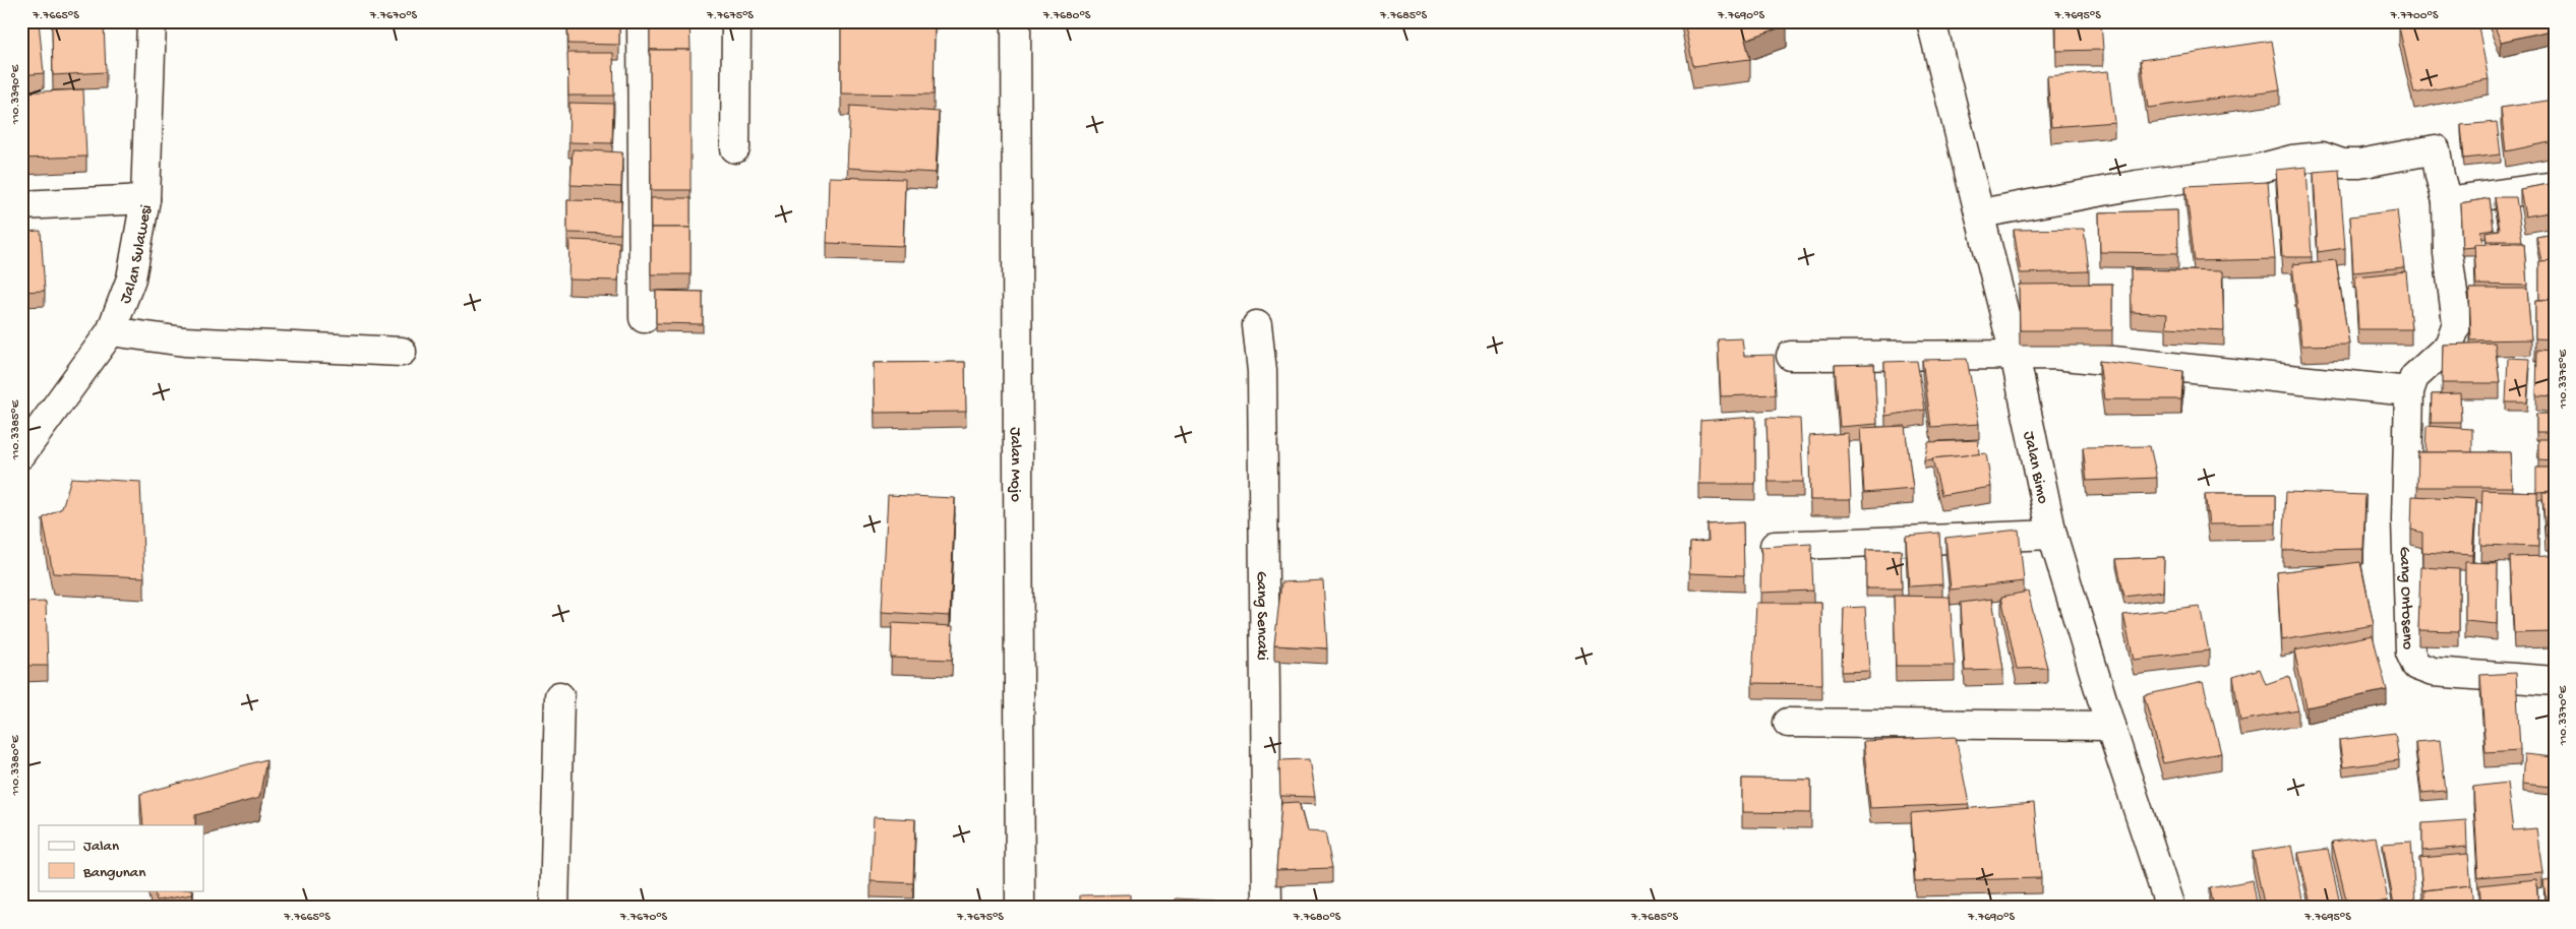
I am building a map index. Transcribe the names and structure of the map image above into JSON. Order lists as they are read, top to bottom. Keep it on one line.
{"streets":{"street":["Jalan Sulawesi","Jalan Mojo","Jalan Bimo","Gang Ontoseno","Gang Sencaki"]},"legend":["Jalan","Bangunan"],"coordinates":["7.7665°S","7.7670°S","7.7675°S","7.7680°S","7.7685°S","7.7690°S","7.7695°S","7.7700°S","110.3390°E","110.3375°E","110.3385°E","110.3370°E","110.3380°E"]}
